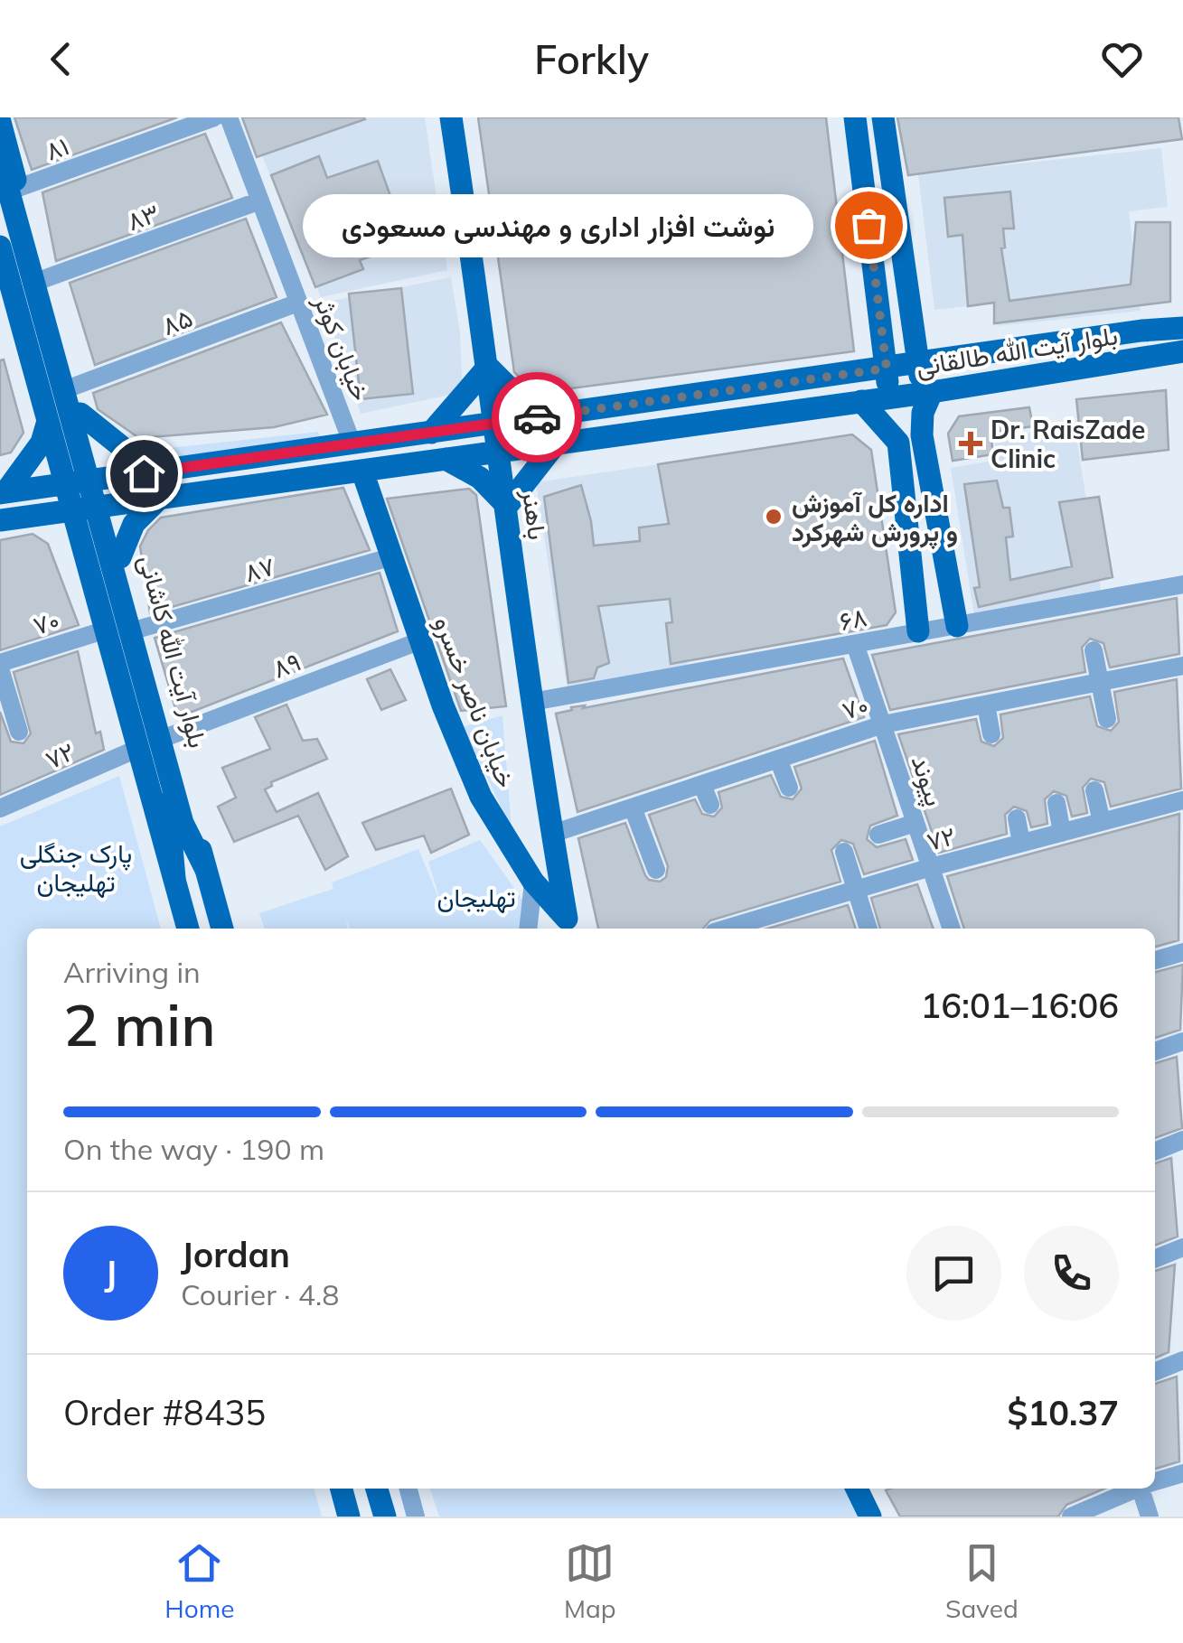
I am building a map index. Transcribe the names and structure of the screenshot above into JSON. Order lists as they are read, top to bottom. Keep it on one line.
{"streets":{"main road":["بلوار آیت الله طالقانی","باهنر","بلوار آیت الله کاشانی","خیابان ناصر خسرو"],"street":["۸۱","۸۳","۸۵","خیابان کوثر","۸۷","۶۸","۷۰","۸۹","۷۲","پیوند"]},"crossings":[["۸۱","بلوار آیت الله کاشانی"],["۸۳","خیابان کوثر"],["۸۳","بلوار آیت الله کاشانی"],["۸۵","خیابان کوثر"],["۸۵","بلوار آیت الله کاشانی"],["خیابان کوثر","بلوار آیت الله طالقانی"],["بلوار آیت الله طالقانی","باهنر"],["بلوار آیت الله طالقانی","بلوار آیت الله کاشانی"],["بلوار آیت الله طالقانی","خیابان ناصر خسرو"],["باهنر","۶۸"],["باهنر","۷۰"],["باهنر","خیابان ناصر خسرو"],["۸۷","بلوار آیت الله کاشانی"],["۸۷","خیابان ناصر خسرو"],["۶۸","پیوند"],["۷۰","پیوند"],["بلوار آیت الله کاشانی","۸۹"],["۸۹","خیابان ناصر خسرو"],["۷۲","پیوند"]],"parks":["پارک جنگلی تهلیجان","تهلیجان"],"places":{"other":["نوشت افزار اداری و مهندسی مسعودی","اداره کل آموزش و پرورش شهرکرد"],"health":["Dr. RaisZade Clinic"]},"page":{"header":"Forkly","bubble":"نوشت افزار اداری و مهندسی مسعودی","heading":["2 min","Arriving in","16:01–16:06"],"panel":["Jordan","Courier · 4.8","Order #8435","$10.37"],"bar":"On the way · 190 m","round":"J","tabs":["Home","Map","Saved"]}}
